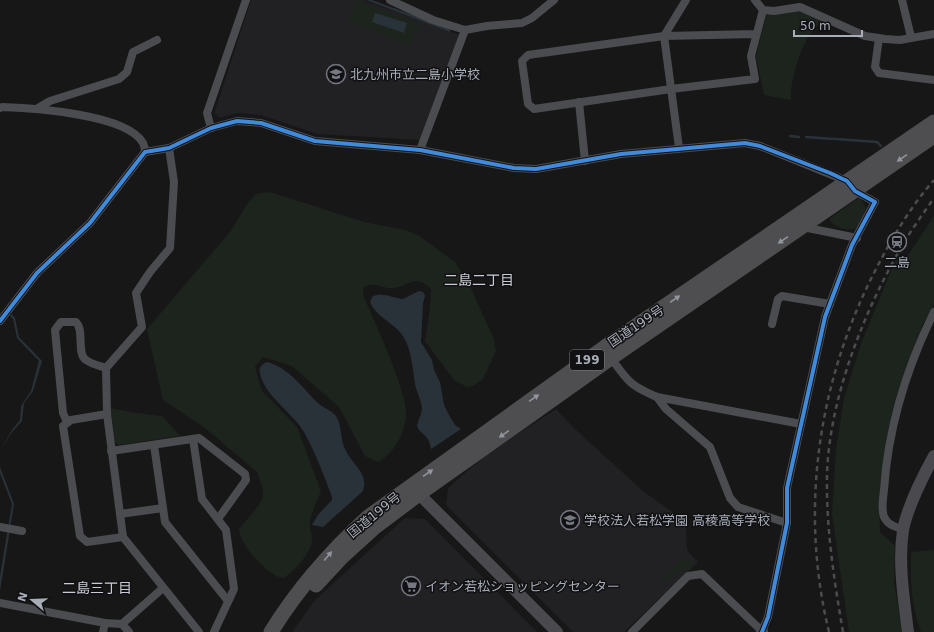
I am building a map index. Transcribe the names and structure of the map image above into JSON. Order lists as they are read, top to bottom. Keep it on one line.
{"streets":{"highway":["国道199号","199"]},"districts":["二島二丁目","二島三丁目"],"places":{"school or university":["北九州市立二島小学校","学校法人若松学園 高稜高等学校"],"station":["二島"],"supermarket":["イオン若松ショッピングセンター"]},"scale_bar":"50 m","north":"left"}
